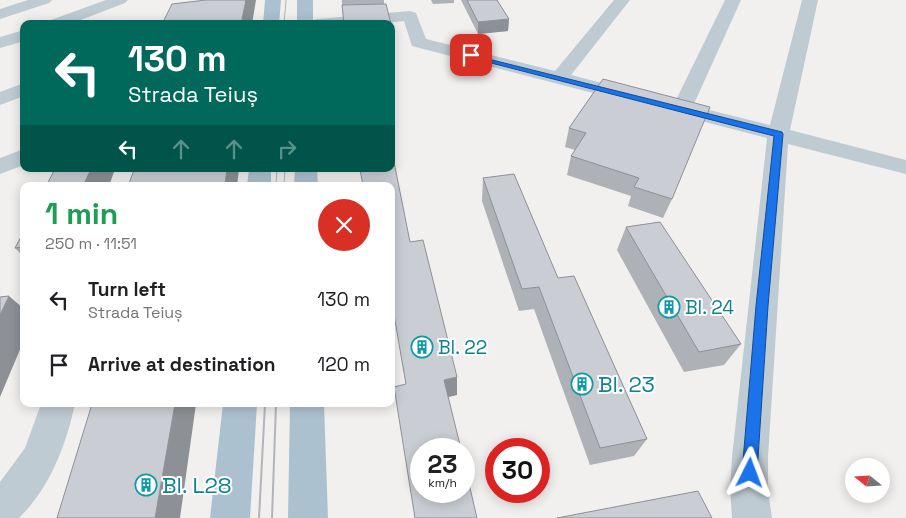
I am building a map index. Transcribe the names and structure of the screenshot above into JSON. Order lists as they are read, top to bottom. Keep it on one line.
{"places":{"building":["Bl. 24","Bl. 22","Bl. 23","Bl. L28"]},"north":"left","page":{"turn":["130 m","Strada Teiuș"],"heading":["1 min","250 m · 11:51"],"list":[{"name":"Turn left","note":"Strada Teiuș","value":"130 m"},{"name":"Arrive at destination","value":"120 m"}],"speed":"23 km/h","limit":"30"}}
